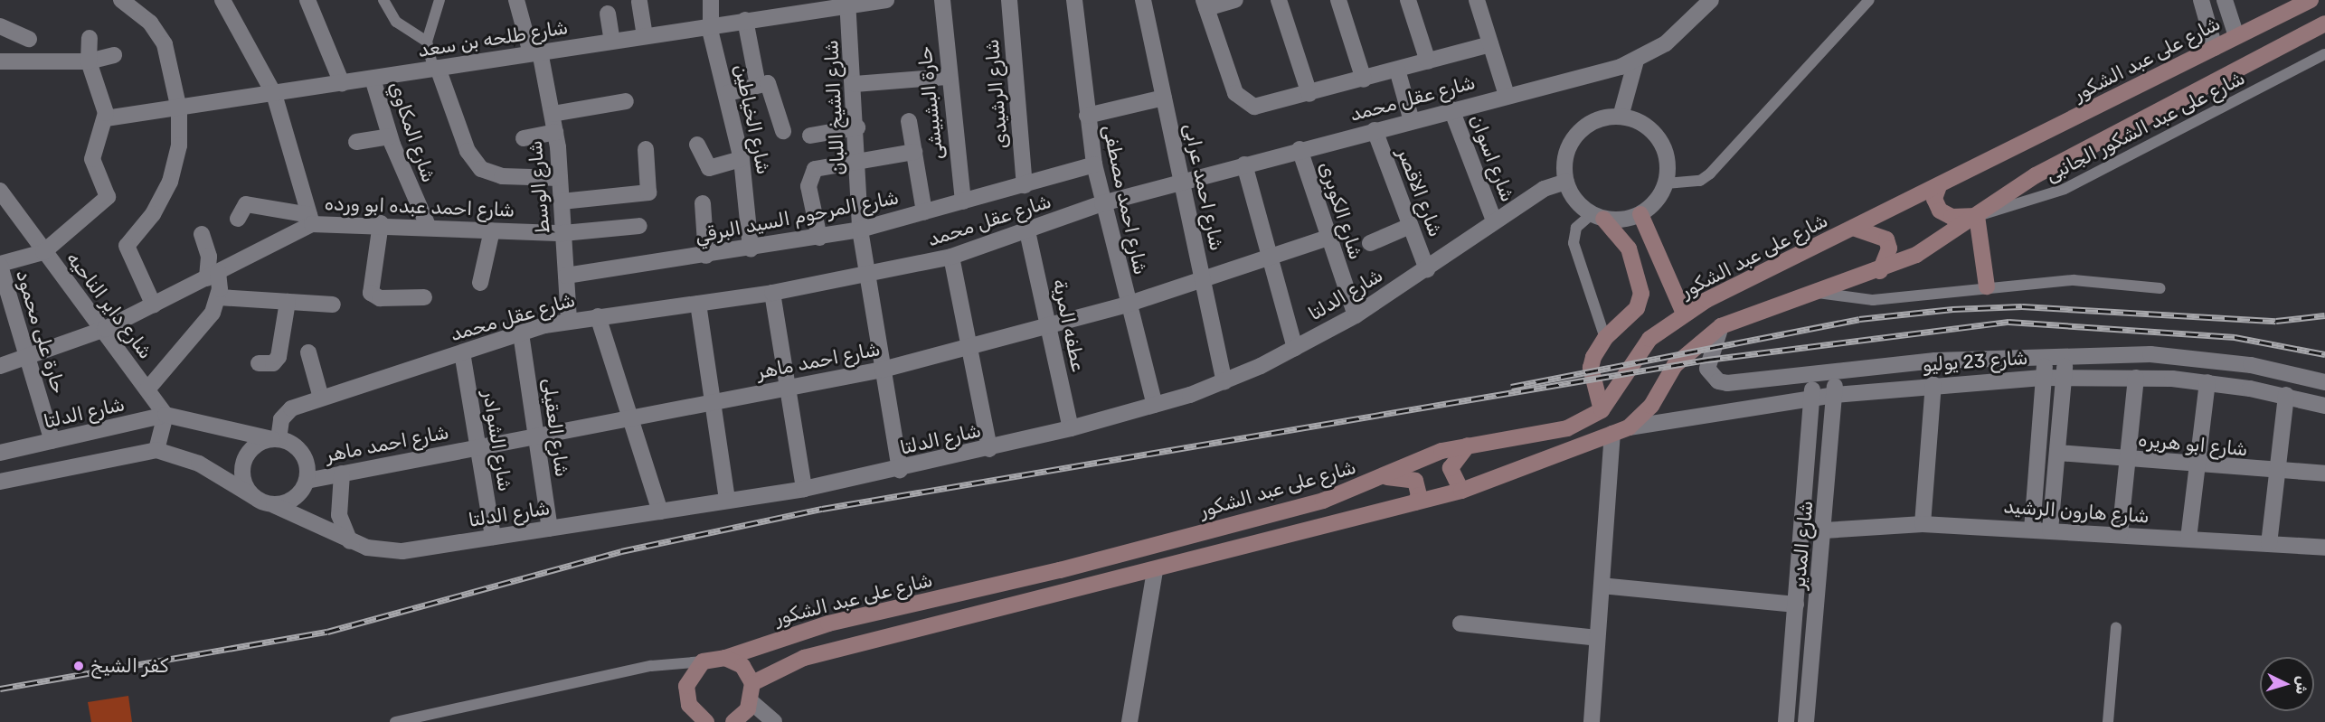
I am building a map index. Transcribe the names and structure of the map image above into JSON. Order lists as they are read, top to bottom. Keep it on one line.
{"streets":{"main road":["شارع على عبد الشكور"],"street":["شارع طلحه بن سعد","شارع الرشيدى","شارع عقل محمد","حارة البشبيشى","شارع الشيخ اللبان","شارع الخياطين","شارع المكاوي","شارع اسوان","شارع الوسط","شارع احمد عرابى","شارع الاقصر","شارع احمد مصطفى","شارع احمد عبده ابو ورده","شارع الكوبرى","شارع المرحوم السيد البرقي","شارع الدلتا","شارع داير الناحيه","عطفه المرية","حارة على محمود","شارع احمد ماهر","شارع 23 يوليو","شارع العقيلى","شارع الشوادر","شارع ابو هريره","شارع هارون الرشيد","شارع المدير"],"lane":["شارع على عبد الشكور الجانبى"]},"crossings":[["شارع طلحه بن سعد","شارع الشيخ اللبان"],["شارع طلحه بن سعد","شارع الخياطين"],["شارع طلحه بن سعد","شارع المكاوي"],["شارع طلحه بن سعد","شارع الوسط"],["شارع الرشيدى","شارع المرحوم السيد البرقي"],["شارع عقل محمد","شارع الشيخ اللبان"],["شارع عقل محمد","شارع اسوان"],["شارع عقل محمد","شارع الوسط"],["شارع عقل محمد","شارع احمد عرابى"],["شارع عقل محمد","شارع الاقصر"],["شارع عقل محمد","شارع احمد مصطفى"],["شارع عقل محمد","شارع الكوبرى"],["شارع عقل محمد","شارع الدلتا"],["شارع عقل محمد","عطفه المرية"],["شارع عقل محمد","شارع احمد ماهر"],["شارع عقل محمد","شارع العقيلى"],["شارع عقل محمد","شارع الشوادر"],["حارة البشبيشى","شارع المرحوم السيد البرقي"],["شارع الشيخ اللبان","شارع المرحوم السيد البرقي"],["شارع الشيخ اللبان","شارع الدلتا"],["شارع الشيخ اللبان","شارع احمد ماهر"],["شارع الخياطين","شارع المرحوم السيد البرقي"],["شارع المكاوي","شارع احمد عبده ابو ورده"],["شارع اسوان","شارع الدلتا"],["شارع الوسط","شارع احمد عبده ابو ورده"],["شارع الوسط","شارع المرحوم السيد البرقي"],["شارع احمد عرابى","شارع الدلتا"],["شارع احمد عرابى","شارع احمد ماهر"],["شارع الاقصر","شارع الدلتا"],["شارع احمد مصطفى","شارع المرحوم السيد البرقي"],["شارع احمد مصطفى","شارع الدلتا"],["شارع احمد مصطفى","شارع احمد ماهر"],["شارع احمد عبده ابو ورده","شارع داير الناحيه"],["شارع احمد عبده ابو ورده","حارة على محمود"],["شارع الكوبرى","شارع الدلتا"],["شارع الكوبرى","شارع احمد ماهر"],["شارع الدلتا","شارع داير الناحيه"],["شارع الدلتا","عطفه المرية"],["شارع الدلتا","حارة على محمود"],["شارع الدلتا","شارع احمد ماهر"],["شارع الدلتا","شارع العقيلى"],["شارع الدلتا","شارع الشوادر"],["عطفه المرية","شارع احمد ماهر"],["شارع احمد ماهر","شارع العقيلى"],["شارع احمد ماهر","شارع الشوادر"],["شارع 23 يوليو","شارع المدير"],["شارع هارون الرشيد","شارع المدير"]],"places":["كفر الشيخ"],"north":"right"}
